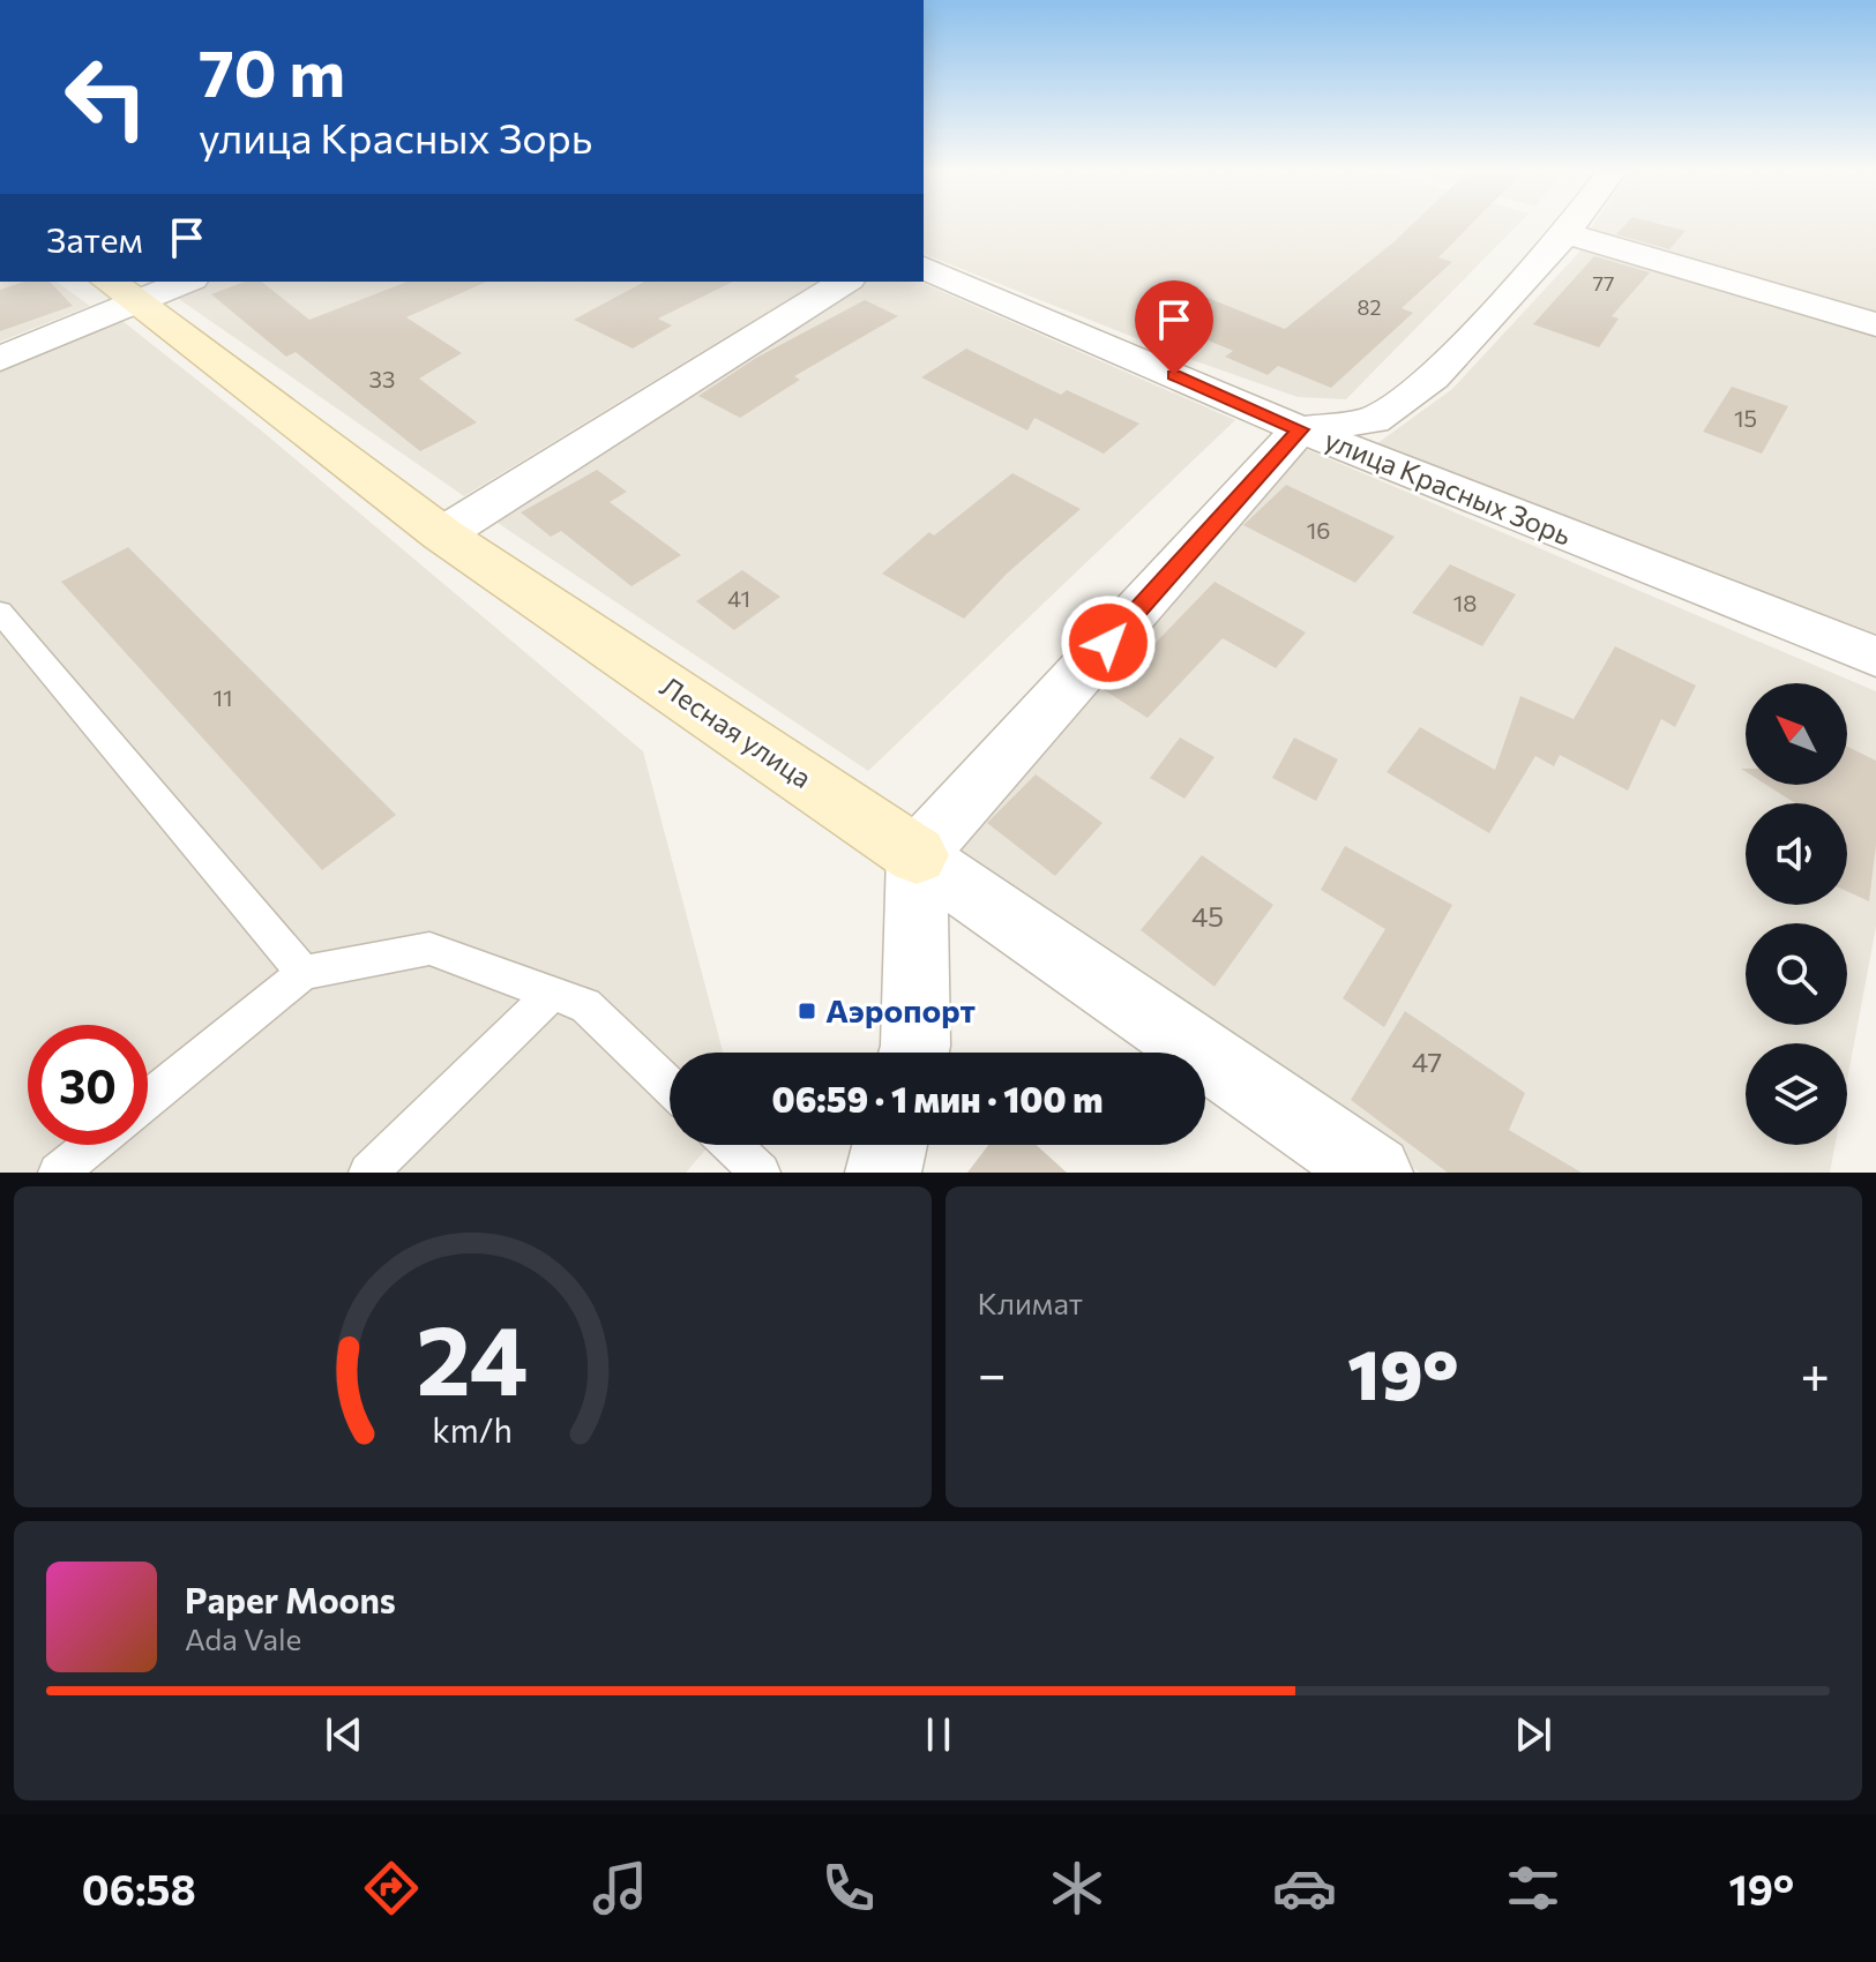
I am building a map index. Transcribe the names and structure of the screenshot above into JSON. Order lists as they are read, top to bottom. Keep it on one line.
{"streets":{"street":["улица Красных Зорь","Лесная улица"]},"places":{"transit":["Аэропорт"]},"house_numbers":["77","82","33","15","16","41","18","11","45","47"],"north":"top left","page":{"turn":["70 m","улица Красных Зорь"],"then":"Затем","limit":"30","trip":"06:59 · 1 мин · 100 m","tile":"Климат","heat":["−","19°","+"],"song":["Paper Moons","Ada Vale"],"tabs":["06:58","19°"],"gauge":["24","km/h"]}}
